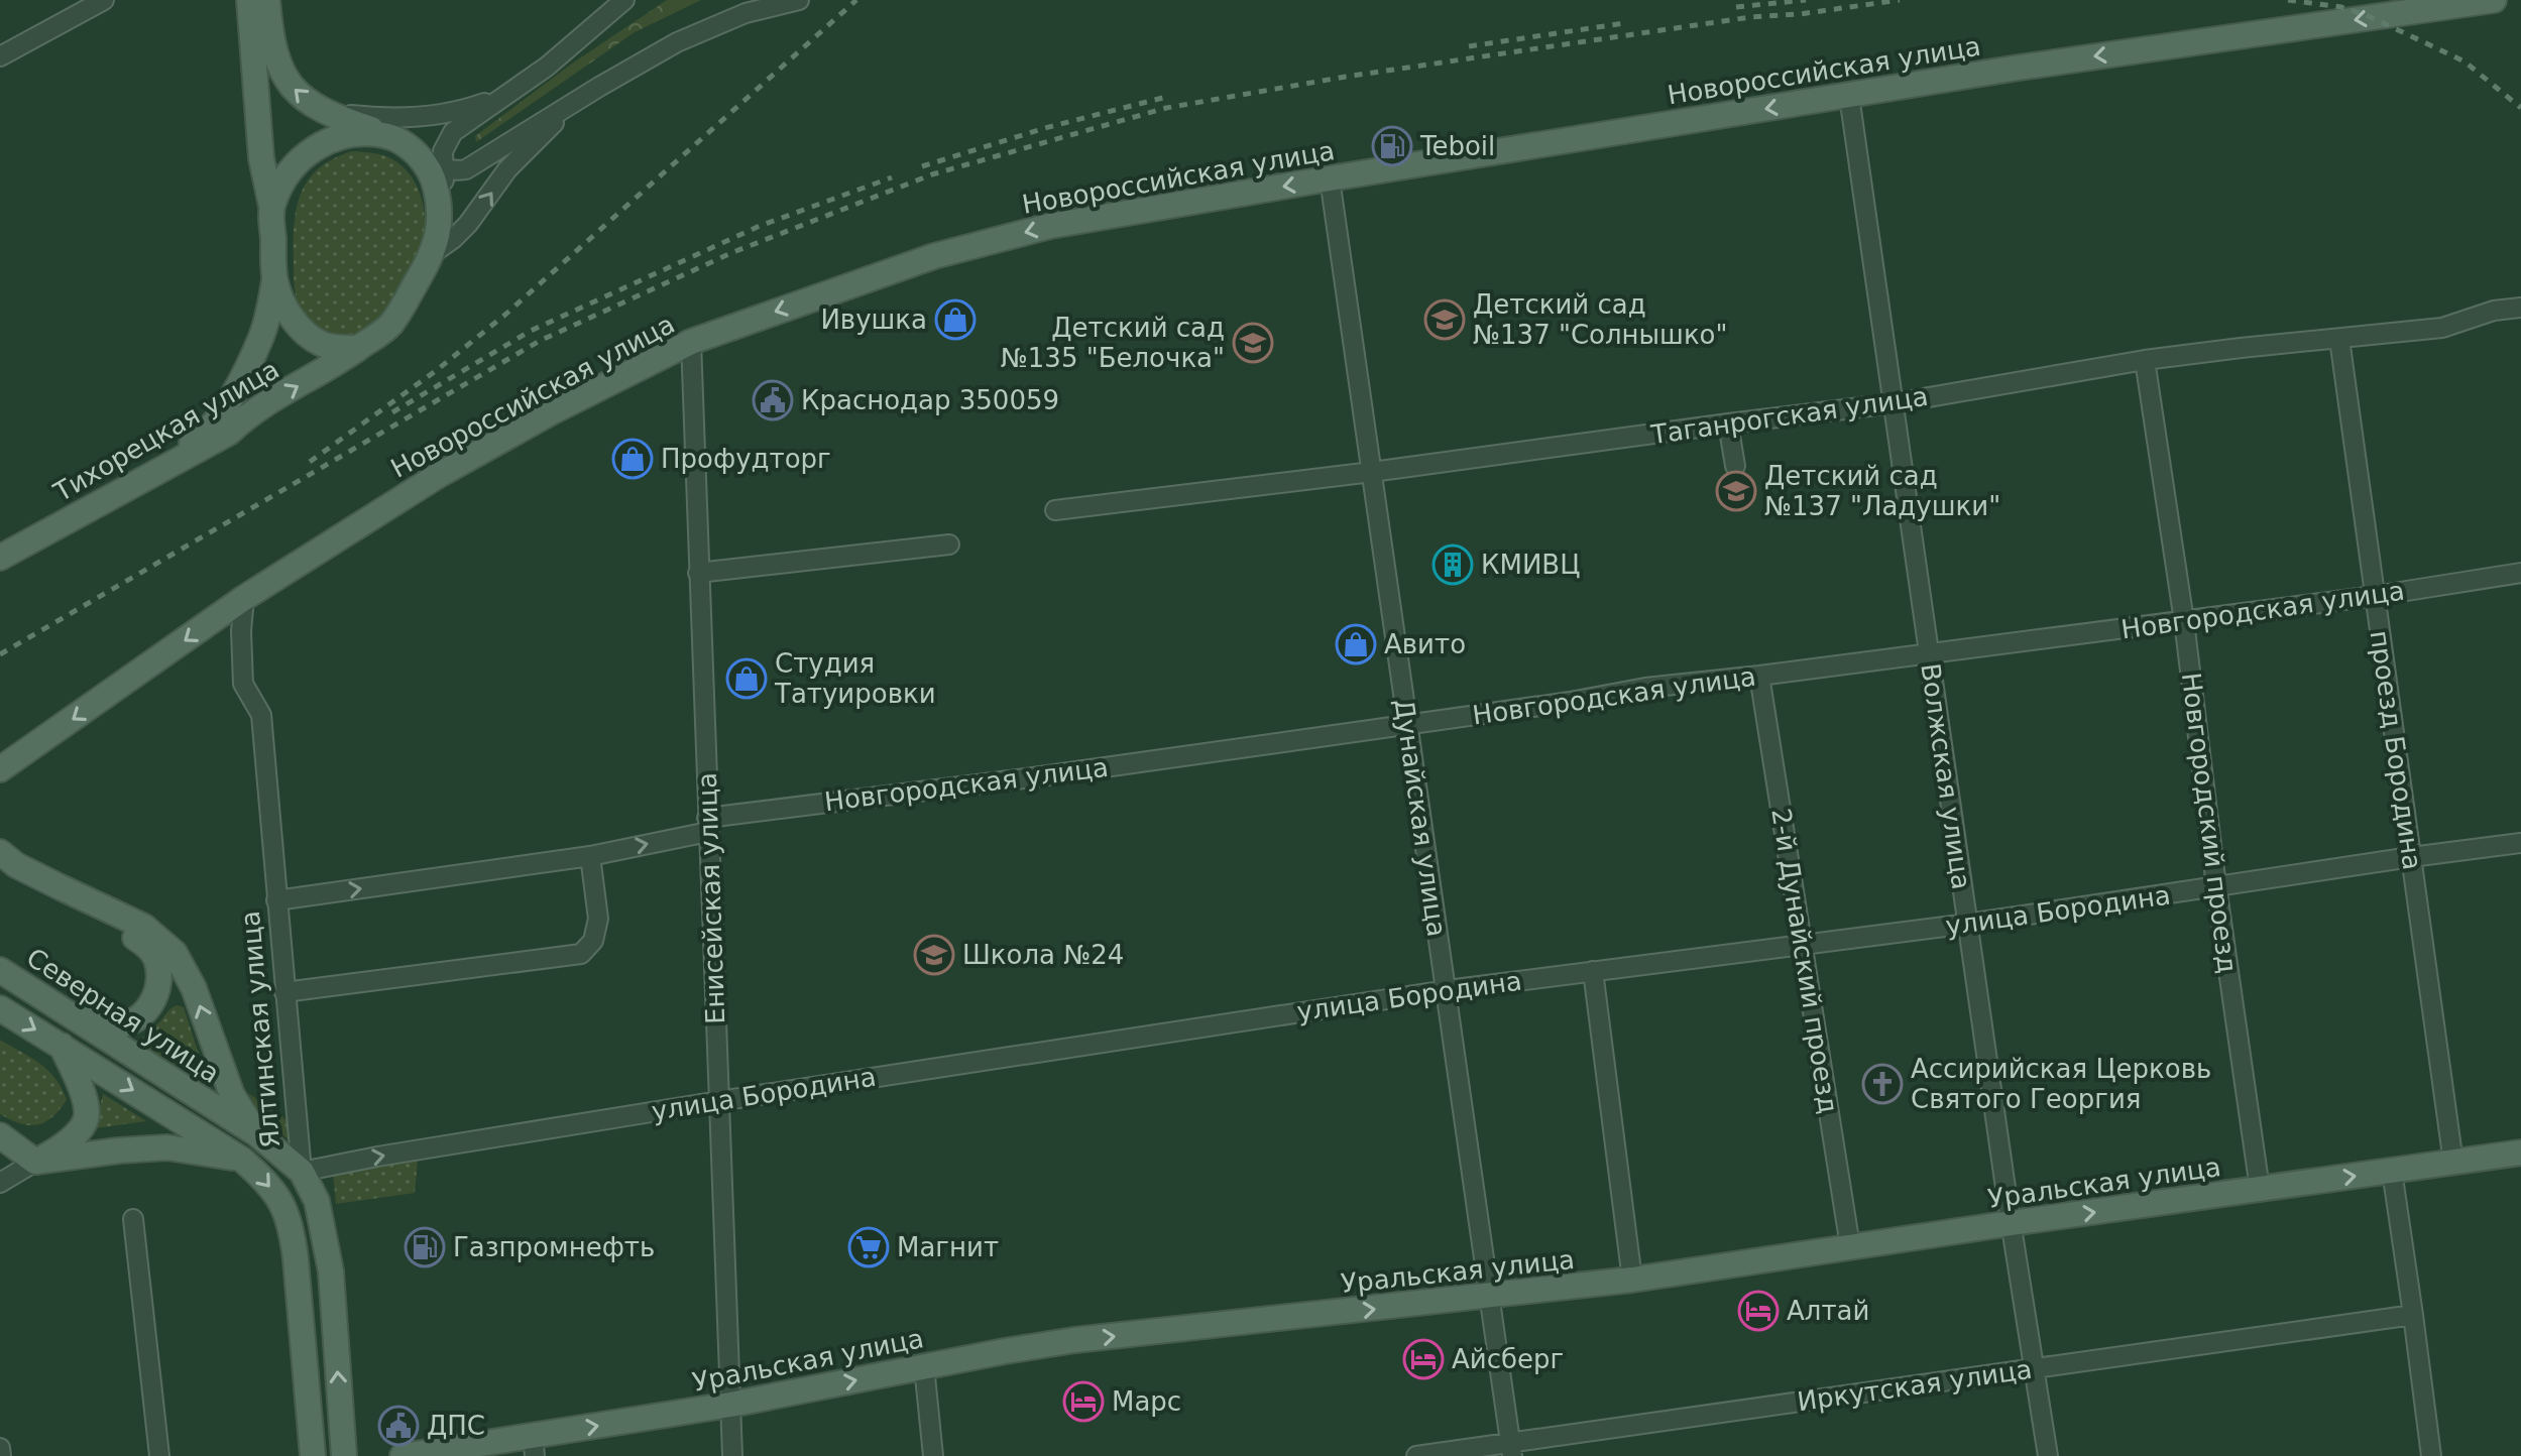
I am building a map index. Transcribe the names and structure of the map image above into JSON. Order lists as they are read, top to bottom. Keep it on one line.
{"streets":{"main road":["Новороссийская улица","Тихорецкая улица","Северная улица","Ялтинская улица","Уральская улица"],"street":["Таганрогская улица","Новгородская улица","проезд Бородина","Волжская улица","Дунайская улица","Новгородский проезд","Енисейская улица","улица Бородина","2-й Дунайский проезд","Иркутская улица"]},"crossings":[["Новороссийская улица","Волжская улица"],["Новороссийская улица","Дунайская улица"],["Новороссийская улица","Енисейская улица"],["Новороссийская улица","Ялтинская улица"],["Таганрогская улица","проезд Бородина"],["Таганрогская улица","Волжская улица"],["Таганрогская улица","Дунайская улица"],["Таганрогская улица","Новгородский проезд"],["Новгородская улица","проезд Бородина"],["Новгородская улица","Волжская улица"],["Новгородская улица","Дунайская улица"],["Новгородская улица","Новгородский проезд"],["Новгородская улица","Енисейская улица"],["Новгородская улица","2-й Дунайский проезд"],["Новгородская улица","Ялтинская улица"],["проезд Бородина","улица Бородина"],["проезд Бородина","Уральская улица"],["Волжская улица","улица Бородина"],["Волжская улица","Уральская улица"],["Волжская улица","Иркутская улица"],["Дунайская улица","улица Бородина"],["Дунайская улица","Уральская улица"],["Дунайская улица","Иркутская улица"],["Новгородский проезд","улица Бородина"],["Новгородский проезд","Уральская улица"],["Енисейская улица","улица Бородина"],["Енисейская улица","Уральская улица"],["улица Бородина","2-й Дунайский проезд"],["улица Бородина","Северная улица"],["улица Бородина","Ялтинская улица"],["2-й Дунайский проезд","Уральская улица"],["Северная улица","Ялтинская улица"]],"one_way":["Новороссийская улица","Уральская улица"],"places":{"fuel station":["Teboil","Газпромнефть"],"shop":["Ивушка","Профудторг","Авито","Студия Татуировки"],"school or university":["Детский сад №137 \"Солнышко\"","Детский сад №135 \"Белочка\"","Детский сад №137 \"Ладушки\"","Школа №24"],"public building":["Краснодар 350059","ДПС"],"building":["КМИВЦ"],"church":["Ассирийская Церковь Святого Георгия"],"supermarket":["Магнит"],"hotel":["Алтай","Айсберг","Марс"]}}
